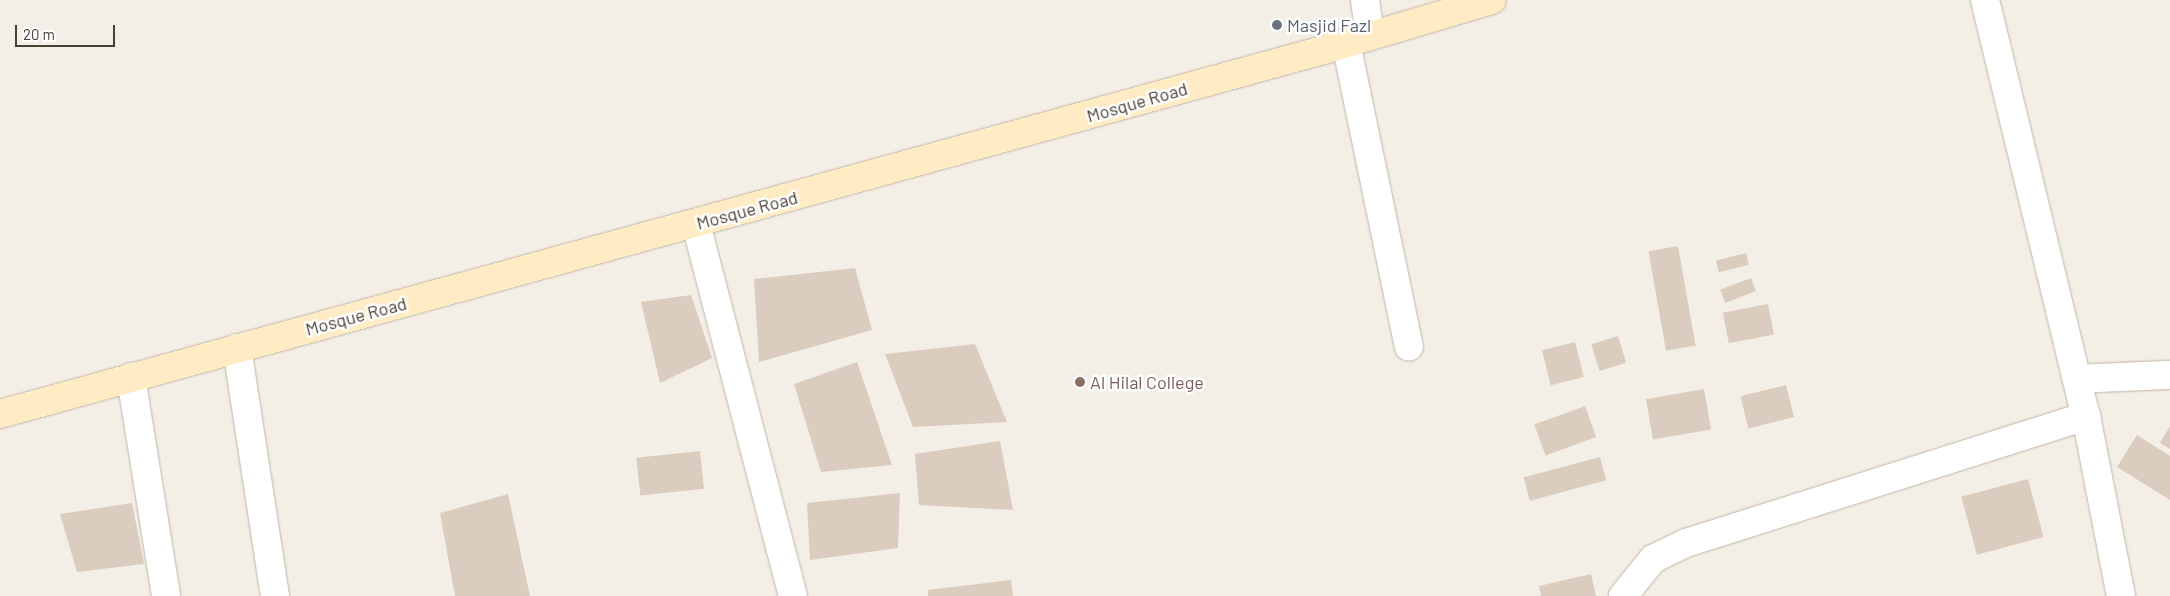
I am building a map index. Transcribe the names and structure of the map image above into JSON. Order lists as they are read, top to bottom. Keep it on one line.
{"streets":{"street":["Mosque Road"]},"places":["Masjid Fazl","Al Hilal College"],"scale_bar":"20 m"}
